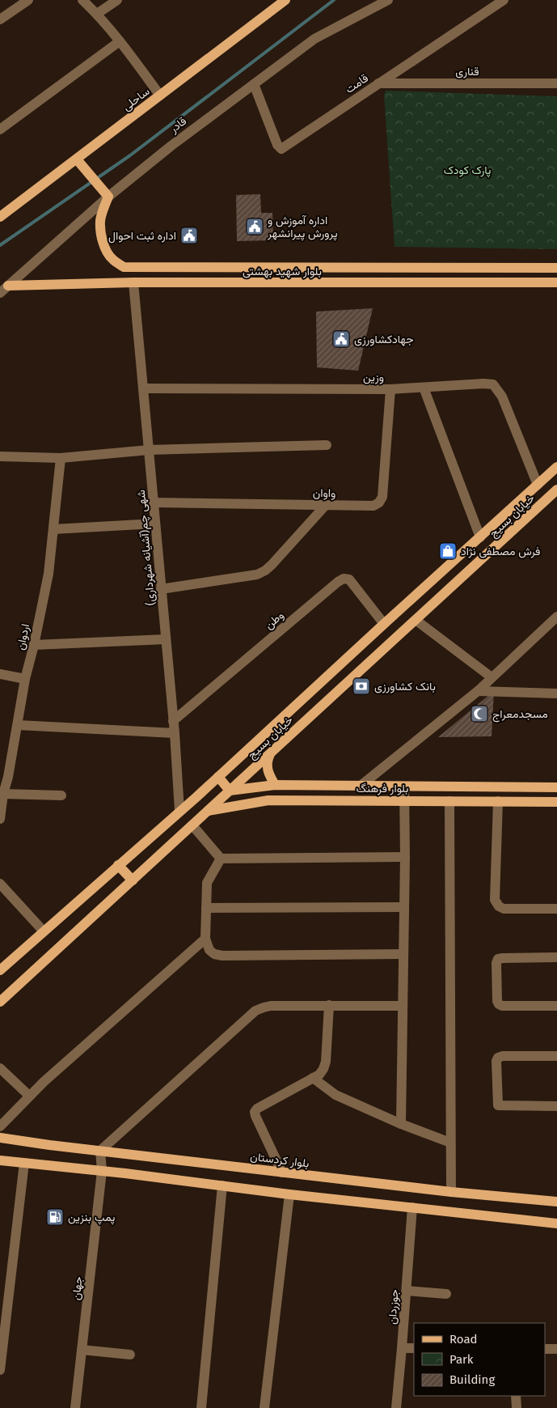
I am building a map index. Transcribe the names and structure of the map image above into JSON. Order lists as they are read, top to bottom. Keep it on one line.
{"streets":{"main road":["ساحلی","بلوار شهید بهشتی","خیابان بسیج","بلوار فرهنگ","بلوار کردستان"],"street":["قناری","قامت","قادر","وزین","واوان","شهی چم(آشیانه شهرداری)","وطن","اردوان","جهان","جوزردان"]},"crossings":[["قناری","قامت"],["قامت","قادر"],["قادر","بلوار شهید بهشتی"],["بلوار شهید بهشتی","شهی چم(آشیانه شهرداری)"],["وزین","واوان"],["وزین","خیابان بسیج"],["وزین","شهی چم(آشیانه شهرداری)"],["واوان","شهی چم(آشیانه شهرداری)"],["خیابان بسیج","شهی چم(آشیانه شهرداری)"],["خیابان بسیج","وطن"],["خیابان بسیج","بلوار فرهنگ"],["شهی چم(آشیانه شهرداری)","وطن"],["بلوار کردستان","جهان"]],"parks":["پارک کودک"],"places":{"public building":["اداره آموزش و پرورش پیرانشهر","اداره ثبت احوال","جهادکشاورزی"],"shop":["فرش مصطفی نژاد"],"bank":["بانک کشاورزی"],"mosque":["مسجدمعراج"],"fuel station":["پمپ بنزین"]},"legend":["Road","Park","Building"]}
